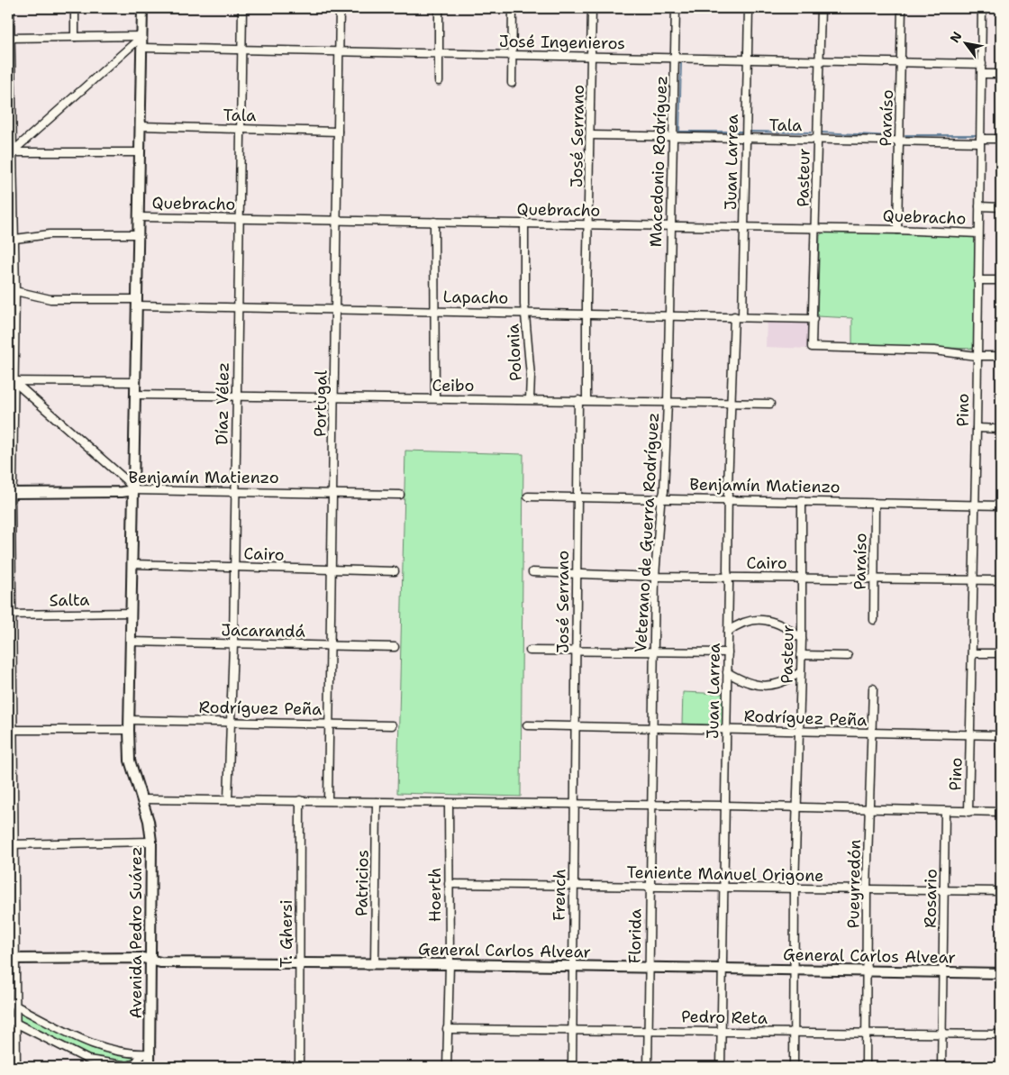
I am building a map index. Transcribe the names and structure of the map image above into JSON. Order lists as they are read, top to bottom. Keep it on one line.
{"streets":{"street":["José Ingenieros","Tala","Paraíso","José Serrano","Macedonio Rodríguez","Juan Larrea","Pasteur","Quebracho","Lapacho","Polonia","Ceibo","Díaz Vélez","Portugal","Pino","Benjamín Matienzo","Veterano de Guerra Rodríguez","Cairo","Salta","Jacarandá","Rodríguez Peña","Teniente Manuel Origone","Patricios","Pueyrredón","Hoerth","French","Rosario","Avenida Pedro Suárez","T. Ghersi","Florida","General Carlos Alvear","Pedro Reta"]},"crossings":[["José Ingenieros","Paraíso"],["José Ingenieros","José Serrano"],["José Ingenieros","Macedonio Rodríguez"],["José Ingenieros","Juan Larrea"],["José Ingenieros","Pasteur"],["José Ingenieros","Díaz Vélez"],["José Ingenieros","Portugal"],["José Ingenieros","Pino"],["José Ingenieros","Avenida Pedro Suárez"],["Tala","Paraíso"],["Tala","José Serrano"],["Tala","Macedonio Rodríguez"],["Tala","Juan Larrea"],["Tala","Pasteur"],["Tala","Díaz Vélez"],["Tala","Portugal"],["Tala","Pino"],["Tala","Avenida Pedro Suárez"],["Paraíso","Quebracho"],["Paraíso","Benjamín Matienzo"],["Paraíso","Cairo"],["José Serrano","Quebracho"],["José Serrano","Lapacho"],["José Serrano","Ceibo"],["José Serrano","Benjamín Matienzo"],["José Serrano","Cairo"],["José Serrano","Rodríguez Peña"],["José Serrano","French"],["Macedonio Rodríguez","Quebracho"],["Macedonio Rodríguez","Lapacho"],["Macedonio Rodríguez","Veterano de Guerra Rodríguez"],["Juan Larrea","Pasteur"],["Juan Larrea","Quebracho"],["Juan Larrea","Lapacho"],["Juan Larrea","Ceibo"],["Juan Larrea","Benjamín Matienzo"],["Juan Larrea","Cairo"],["Juan Larrea","Rodríguez Peña"],["Juan Larrea","Teniente Manuel Origone"],["Juan Larrea","General Carlos Alvear"],["Juan Larrea","Pedro Reta"],["Pasteur","Quebracho"],["Pasteur","Lapacho"],["Pasteur","Pino"],["Pasteur","Benjamín Matienzo"],["Pasteur","Cairo"],["Pasteur","Rodríguez Peña"],["Pasteur","Teniente Manuel Origone"],["Pasteur","General Carlos Alvear"],["Pasteur","Pedro Reta"],["Quebracho","Polonia"],["Quebracho","Díaz Vélez"],["Quebracho","Portugal"],["Quebracho","Pino"],["Quebracho","Avenida Pedro Suárez"],["Lapacho","Polonia"],["Lapacho","Díaz Vélez"],["Lapacho","Portugal"],["Lapacho","Veterano de Guerra Rodríguez"],["Lapacho","Avenida Pedro Suárez"],["Polonia","Ceibo"],["Ceibo","Díaz Vélez"],["Ceibo","Portugal"],["Ceibo","Veterano de Guerra Rodríguez"],["Ceibo","Avenida Pedro Suárez"],["Díaz Vélez","Benjamín Matienzo"],["Díaz Vélez","Cairo"],["Díaz Vélez","Jacarandá"],["Díaz Vélez","Rodríguez Peña"],["Portugal","Benjamín Matienzo"],["Portugal","Cairo"],["Portugal","Jacarandá"],["Portugal","Rodríguez Peña"],["Pino","Benjamín Matienzo"],["Pino","Cairo"],["Pino","Rodríguez Peña"],["Benjamín Matienzo","Veterano de Guerra Rodríguez"],["Benjamín Matienzo","Avenida Pedro Suárez"],["Veterano de Guerra Rodríguez","Cairo"],["Veterano de Guerra Rodríguez","Rodríguez Peña"],["Veterano de Guerra Rodríguez","Florida"],["Cairo","Avenida Pedro Suárez"],["Salta","Avenida Pedro Suárez"],["Jacarandá","Avenida Pedro Suárez"],["Rodríguez Peña","Avenida Pedro Suárez"],["Teniente Manuel Origone","Pueyrredón"],["Teniente Manuel Origone","Hoerth"],["Teniente Manuel Origone","French"],["Teniente Manuel Origone","Rosario"],["Teniente Manuel Origone","Florida"],["Patricios","General Carlos Alvear"],["Pueyrredón","General Carlos Alvear"],["Pueyrredón","Pedro Reta"],["Hoerth","General Carlos Alvear"],["Hoerth","Pedro Reta"],["French","General Carlos Alvear"],["French","Pedro Reta"],["Rosario","General Carlos Alvear"],["Rosario","Pedro Reta"],["Avenida Pedro Suárez","General Carlos Alvear"],["T. Ghersi","General Carlos Alvear"],["Florida","General Carlos Alvear"],["Florida","Pedro Reta"]],"north":"top left"}
